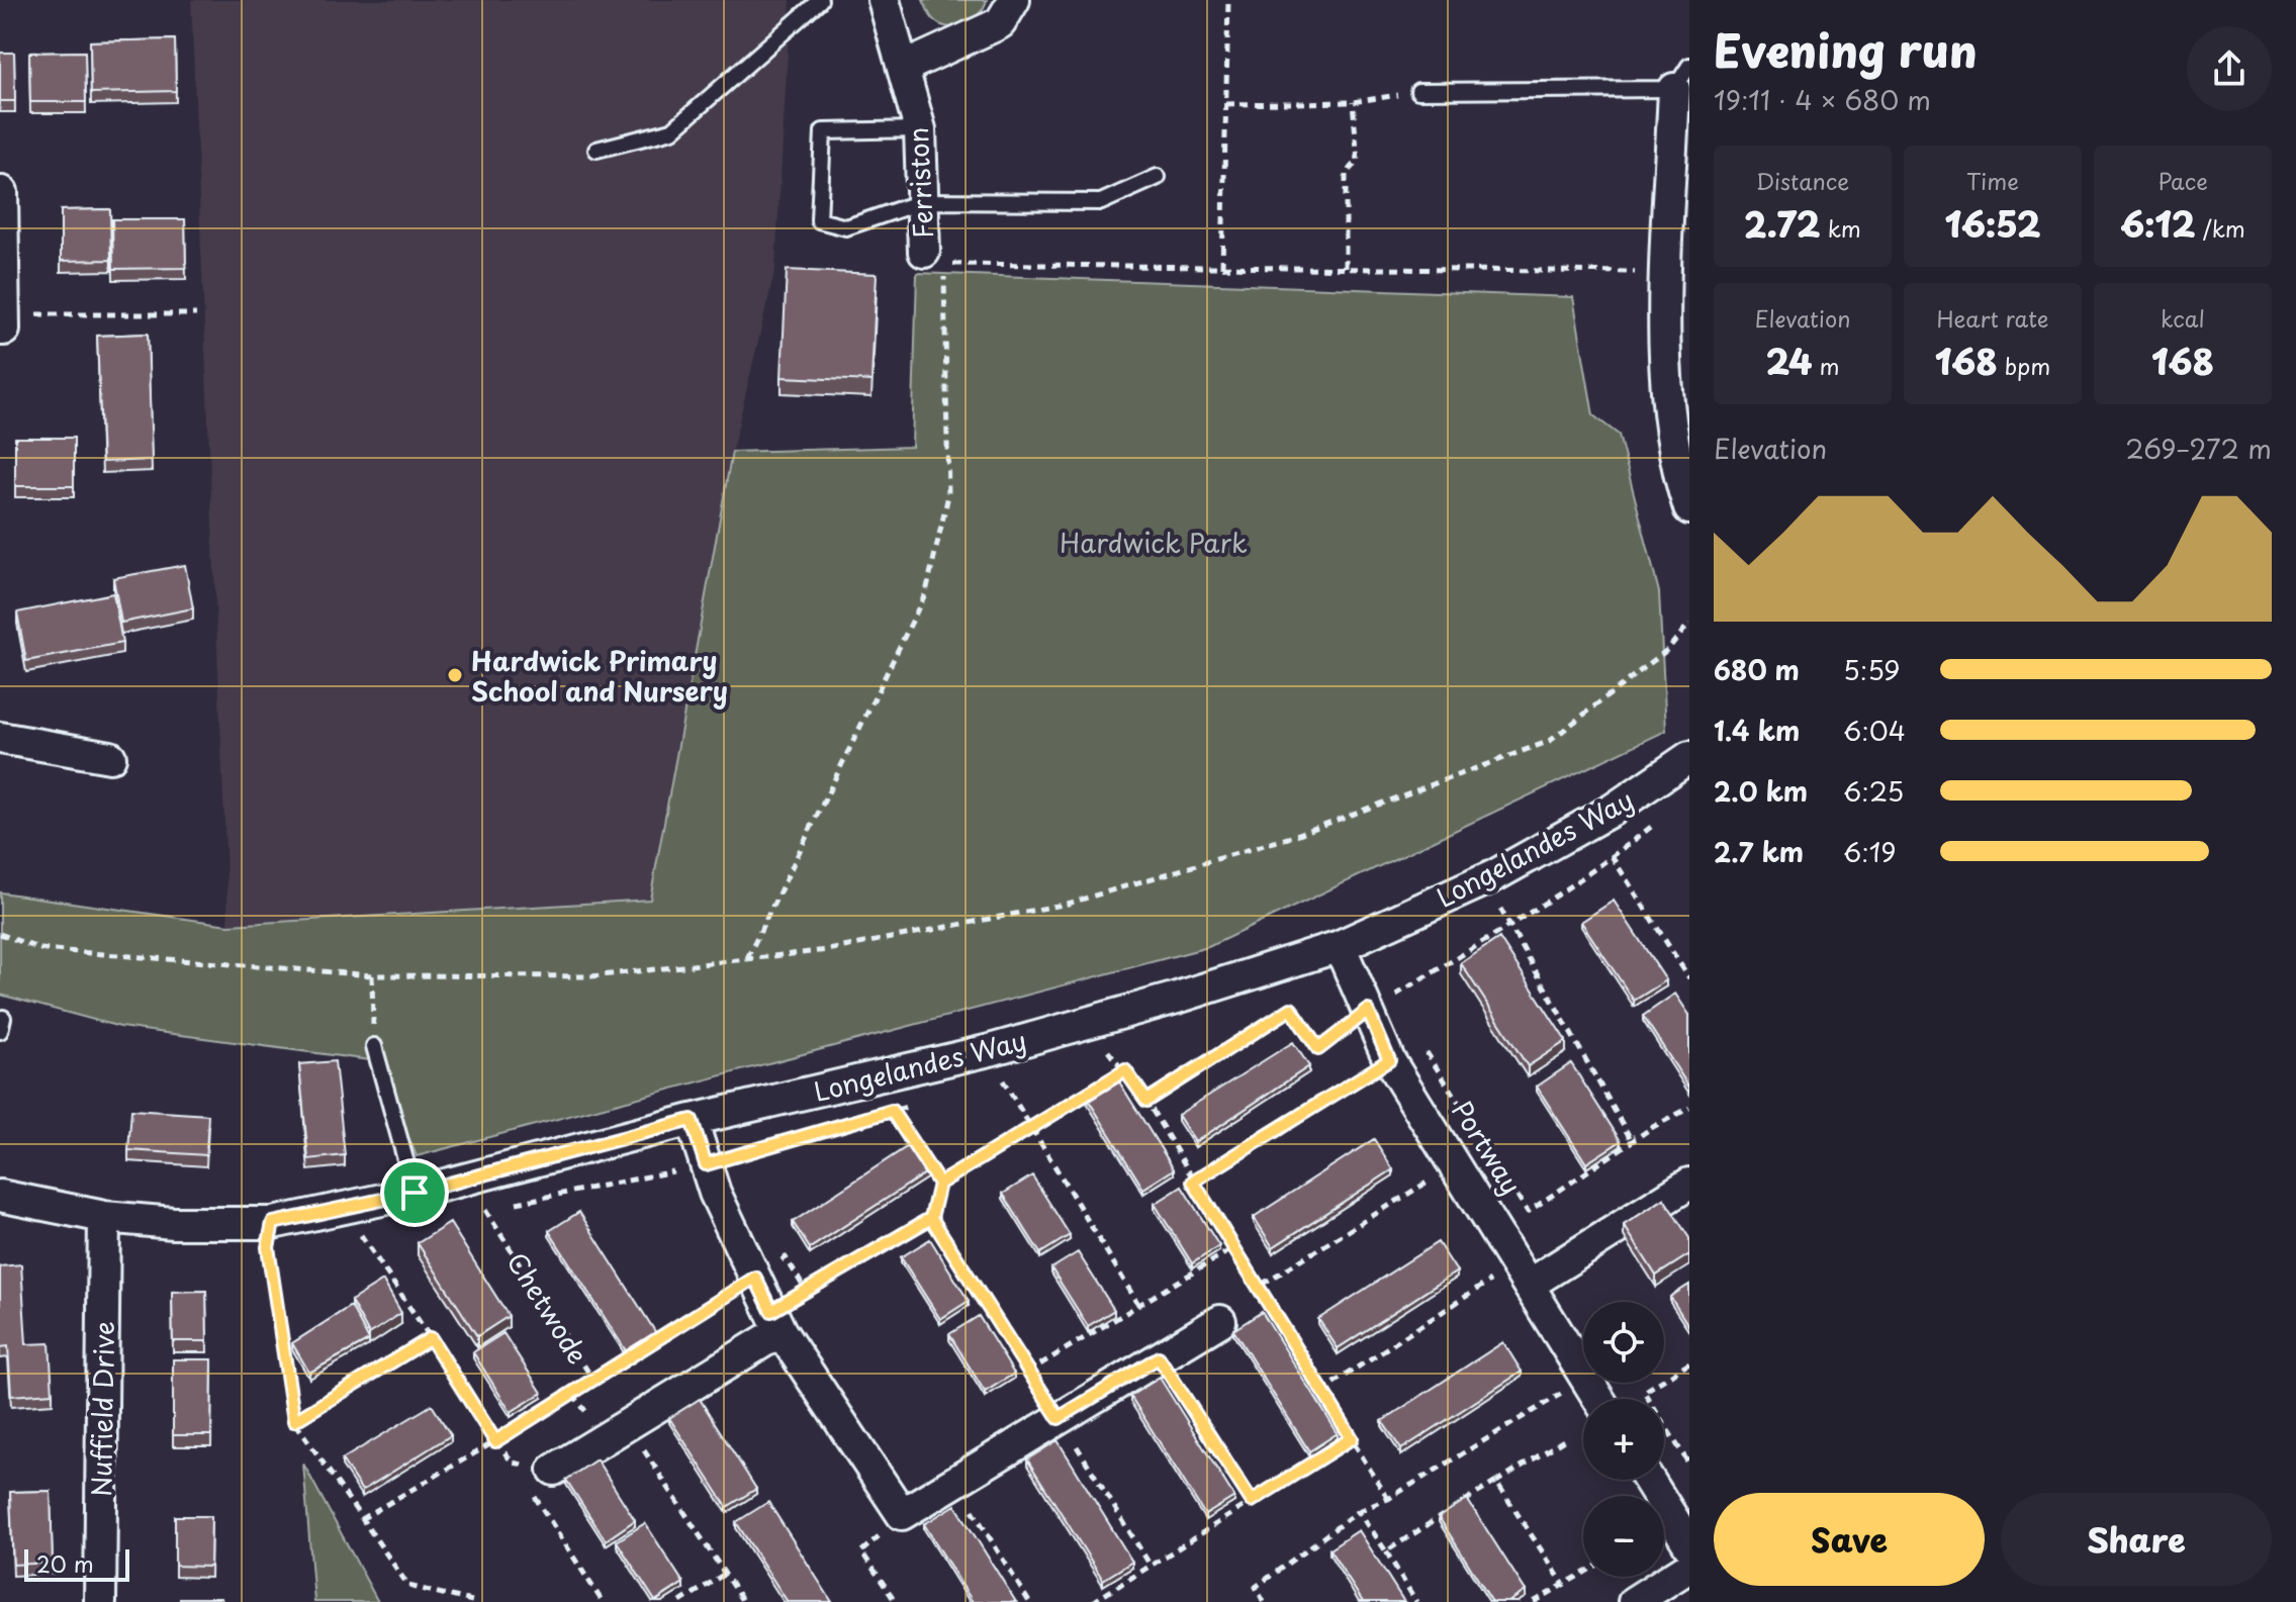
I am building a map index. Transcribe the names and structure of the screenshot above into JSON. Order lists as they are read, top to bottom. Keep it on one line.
{"streets":{"street":["Ferriston","Longelandes Way","Portway","Nuffield Drive"],"path":["Chetwode"]},"crossings":[["Longelandes Way","Portway"],["Longelandes Way","Nuffield Drive"]],"parks":["Hardwick Park"],"places":["Hardwick Primary School and Nursery"],"scale_bar":"20 m","page":{"heading":["Evening run","19:11 · 4 × 680 m"],"stats":[["Distance","2.72 km"],["Time","16:52"],["Pace","6:12 /km"],["Elevation","24 m"],["Heart rate","168 bpm"],["kcal","168"]],"chart":["Elevation","269–272 m"],"list":[{"name":"680 m","note":"5:59"},{"name":"1.4 km","note":"6:04"},{"name":"2.0 km","note":"6:25"},{"name":"2.7 km","note":"6:19"}],"map_buttons":["+","−"],"buttons":["Save","Share"],"scale":"20 m"}}
